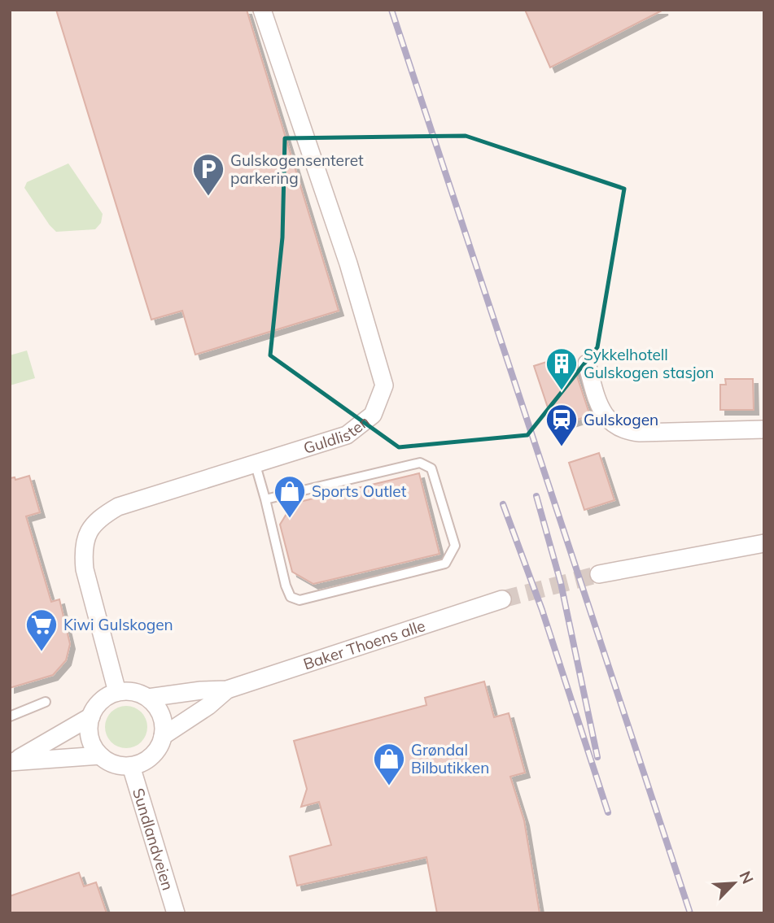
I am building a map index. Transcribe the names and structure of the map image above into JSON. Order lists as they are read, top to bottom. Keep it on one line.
{"streets":{"street":["Guldlisten","Baker Thoens alle","Sundlandveien"]},"crossings":[["Guldlisten","Baker Thoens alle"],["Guldlisten","Sundlandveien"],["Baker Thoens alle","Sundlandveien"]],"places":{"parking":["Gulskogensenteret parkering"],"building":["Sykkelhotell Gulskogen stasjon"],"station":["Gulskogen"],"shop":["Sports Outlet","Grøndal Bilbutikken"],"supermarket":["Kiwi Gulskogen"]},"north":"top right"}
